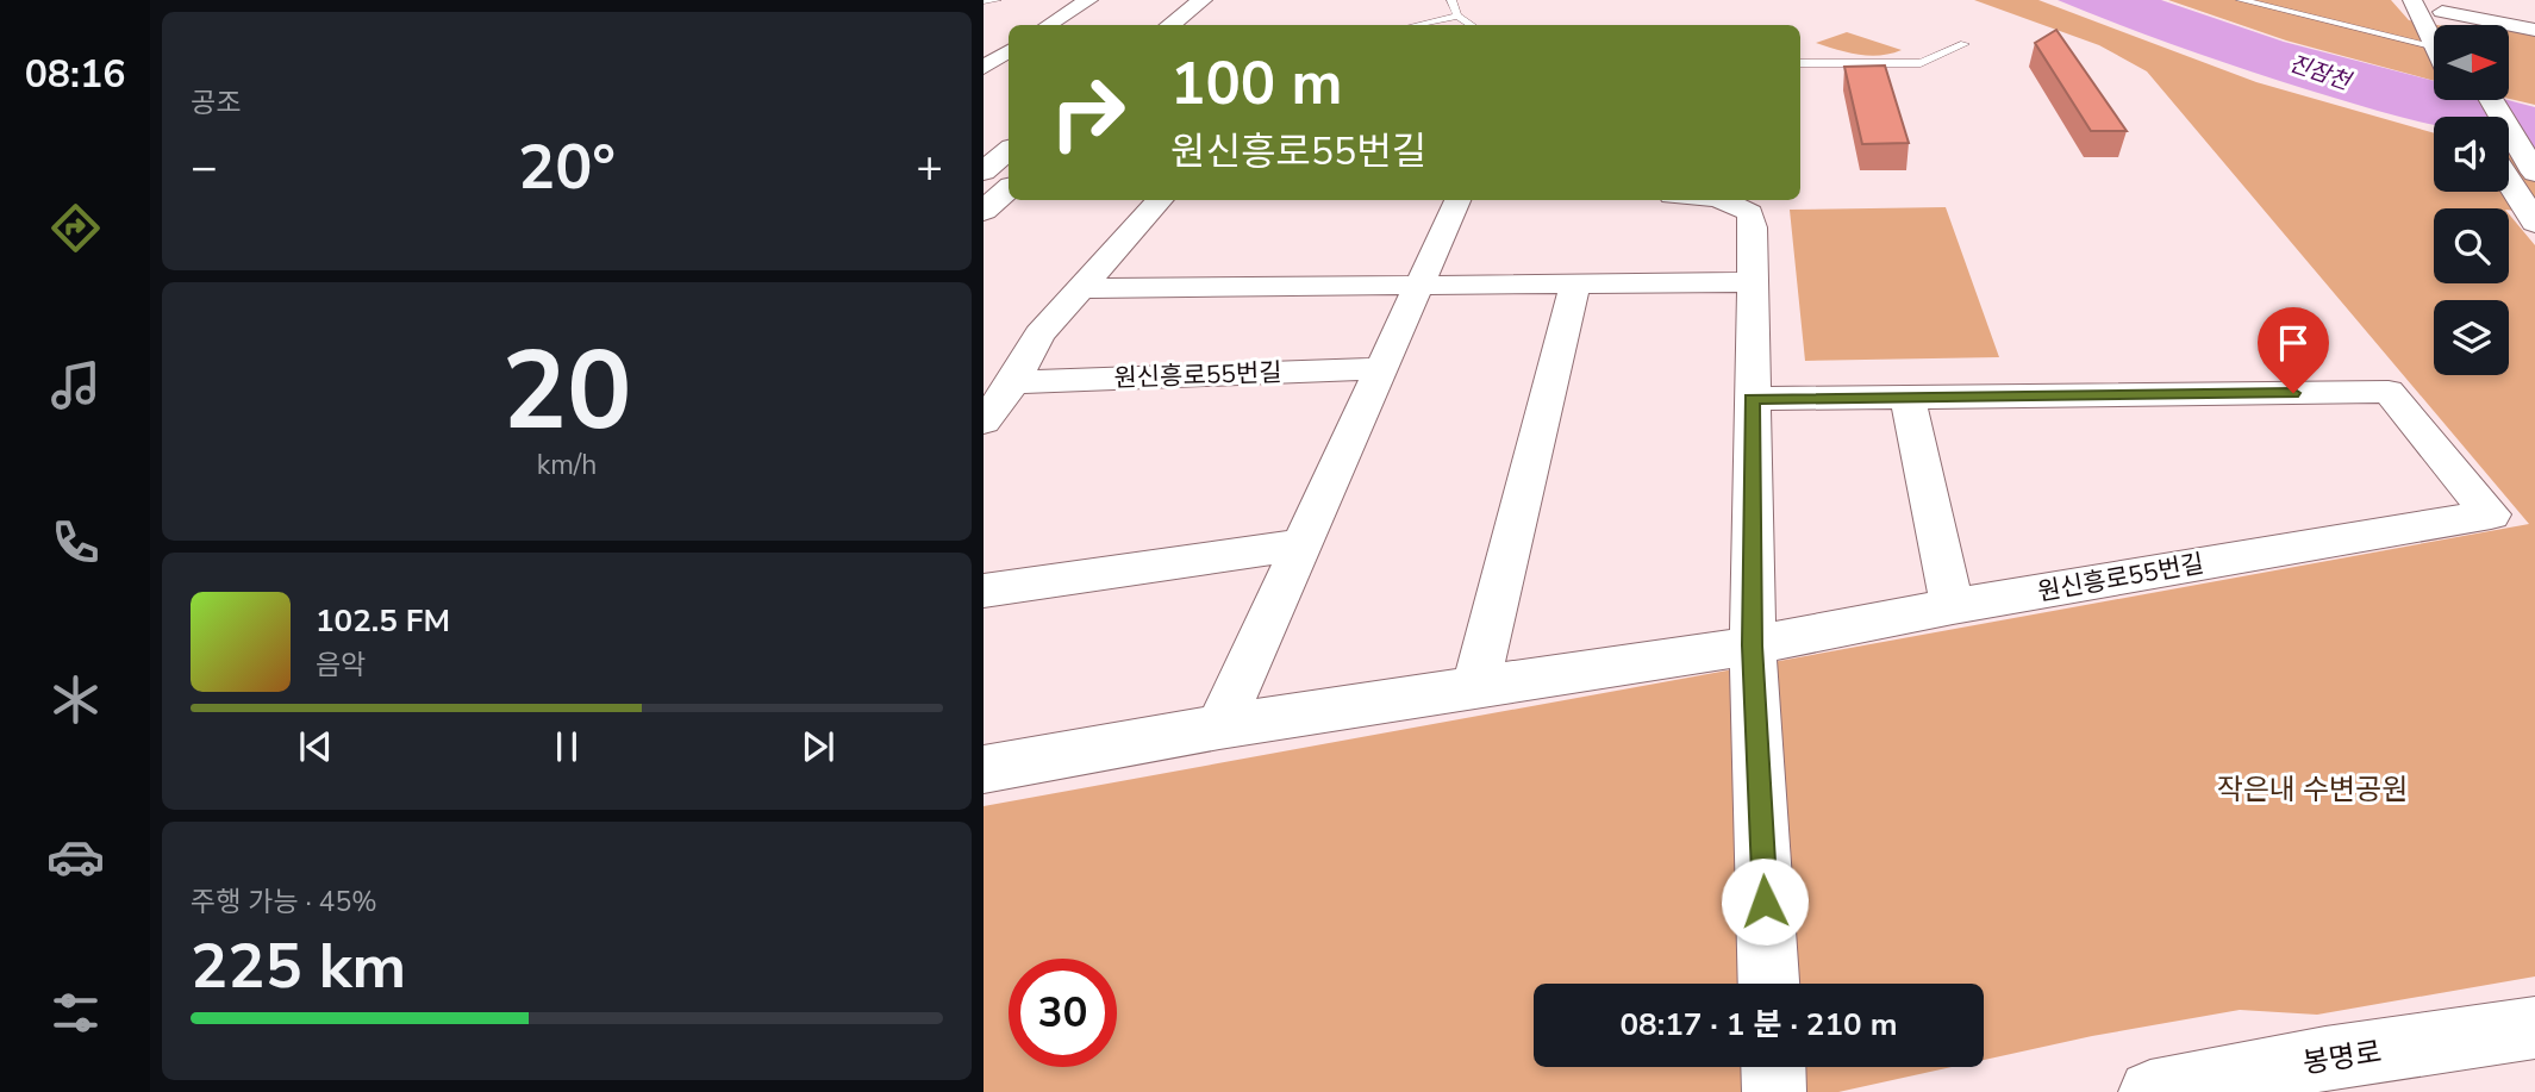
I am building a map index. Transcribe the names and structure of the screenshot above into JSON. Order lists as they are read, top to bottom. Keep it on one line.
{"streets":{"street":["원신흥로55번길","봉명로"]},"water":["진잠천"],"parks":["작은내 수변공원"],"north":"right","page":{"tabs":"08:16","tile":["공조",["20","km/h"],["주행 가능 · 45%","225 km"]],"turn":["100 m","원신흥로55번길"],"heat":["−","20°","+"],"song":["102.5 FM","음악"],"limit":"30","trip":"08:17 · 1 분 · 210 m"}}
